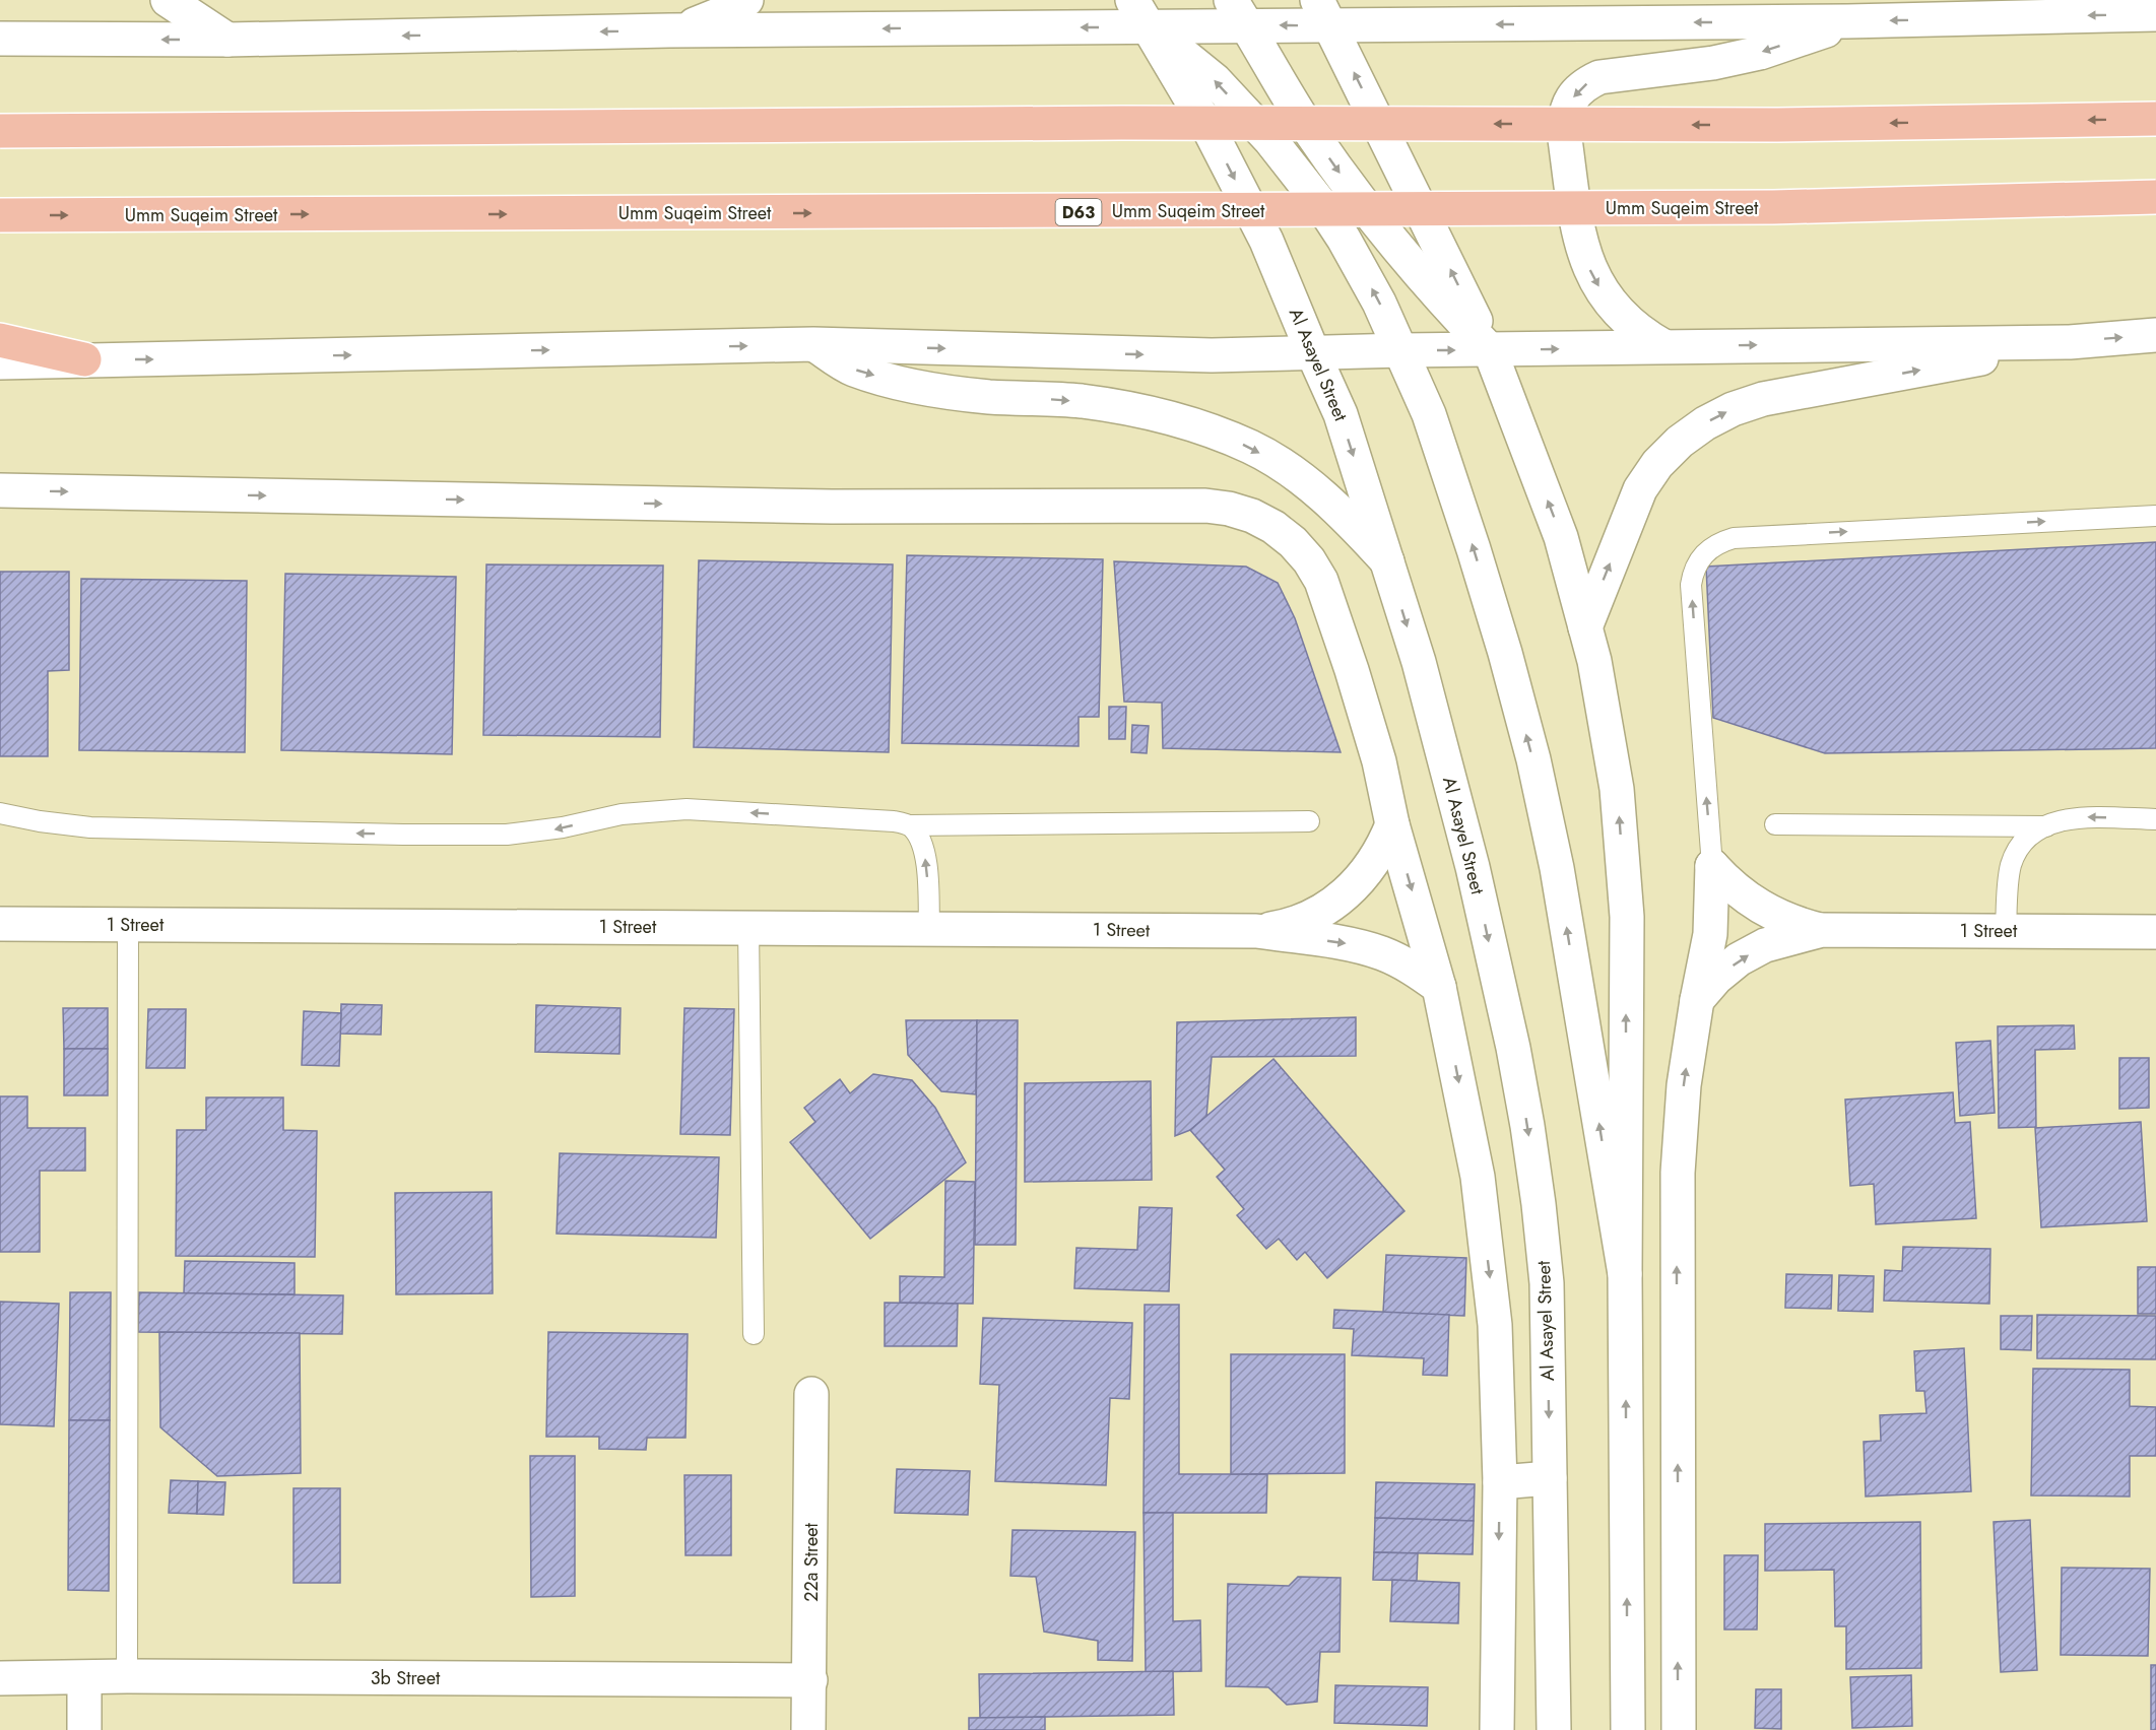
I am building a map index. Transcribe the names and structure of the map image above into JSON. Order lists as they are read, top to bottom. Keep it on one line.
{"streets":{"main road":["Umm Suqeim Street","D63"],"street":["Al Asayel Street","1 Street","22a Street","3b Street"]},"crossings":[["22a Street","3b Street"]]}
